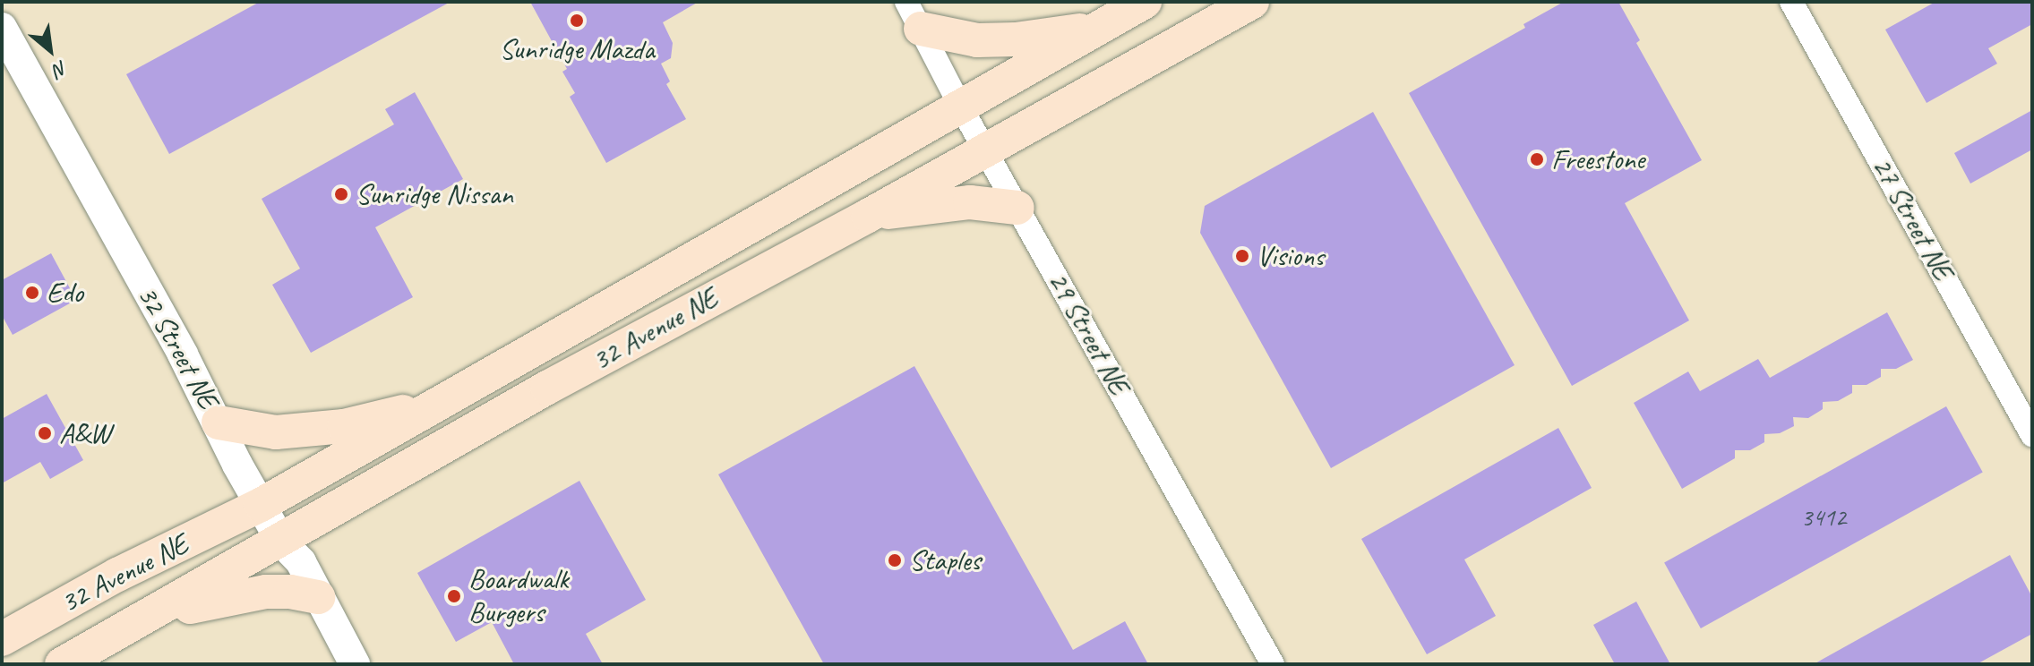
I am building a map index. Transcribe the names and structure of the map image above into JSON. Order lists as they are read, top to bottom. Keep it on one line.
{"streets":{"main road":["32 Avenue NE"],"street":["27 Street NE","29 Street NE","32 Street NE"]},"crossings":[["32 Avenue NE","29 Street NE"],["32 Avenue NE","32 Street NE"]],"places":["Sunridge Mazda","Freestone","Sunridge Nissan","Visions","Edo","A&W","Staples","Boardwalk Burgers"],"house_numbers":["3412"],"north":"bottom right"}
